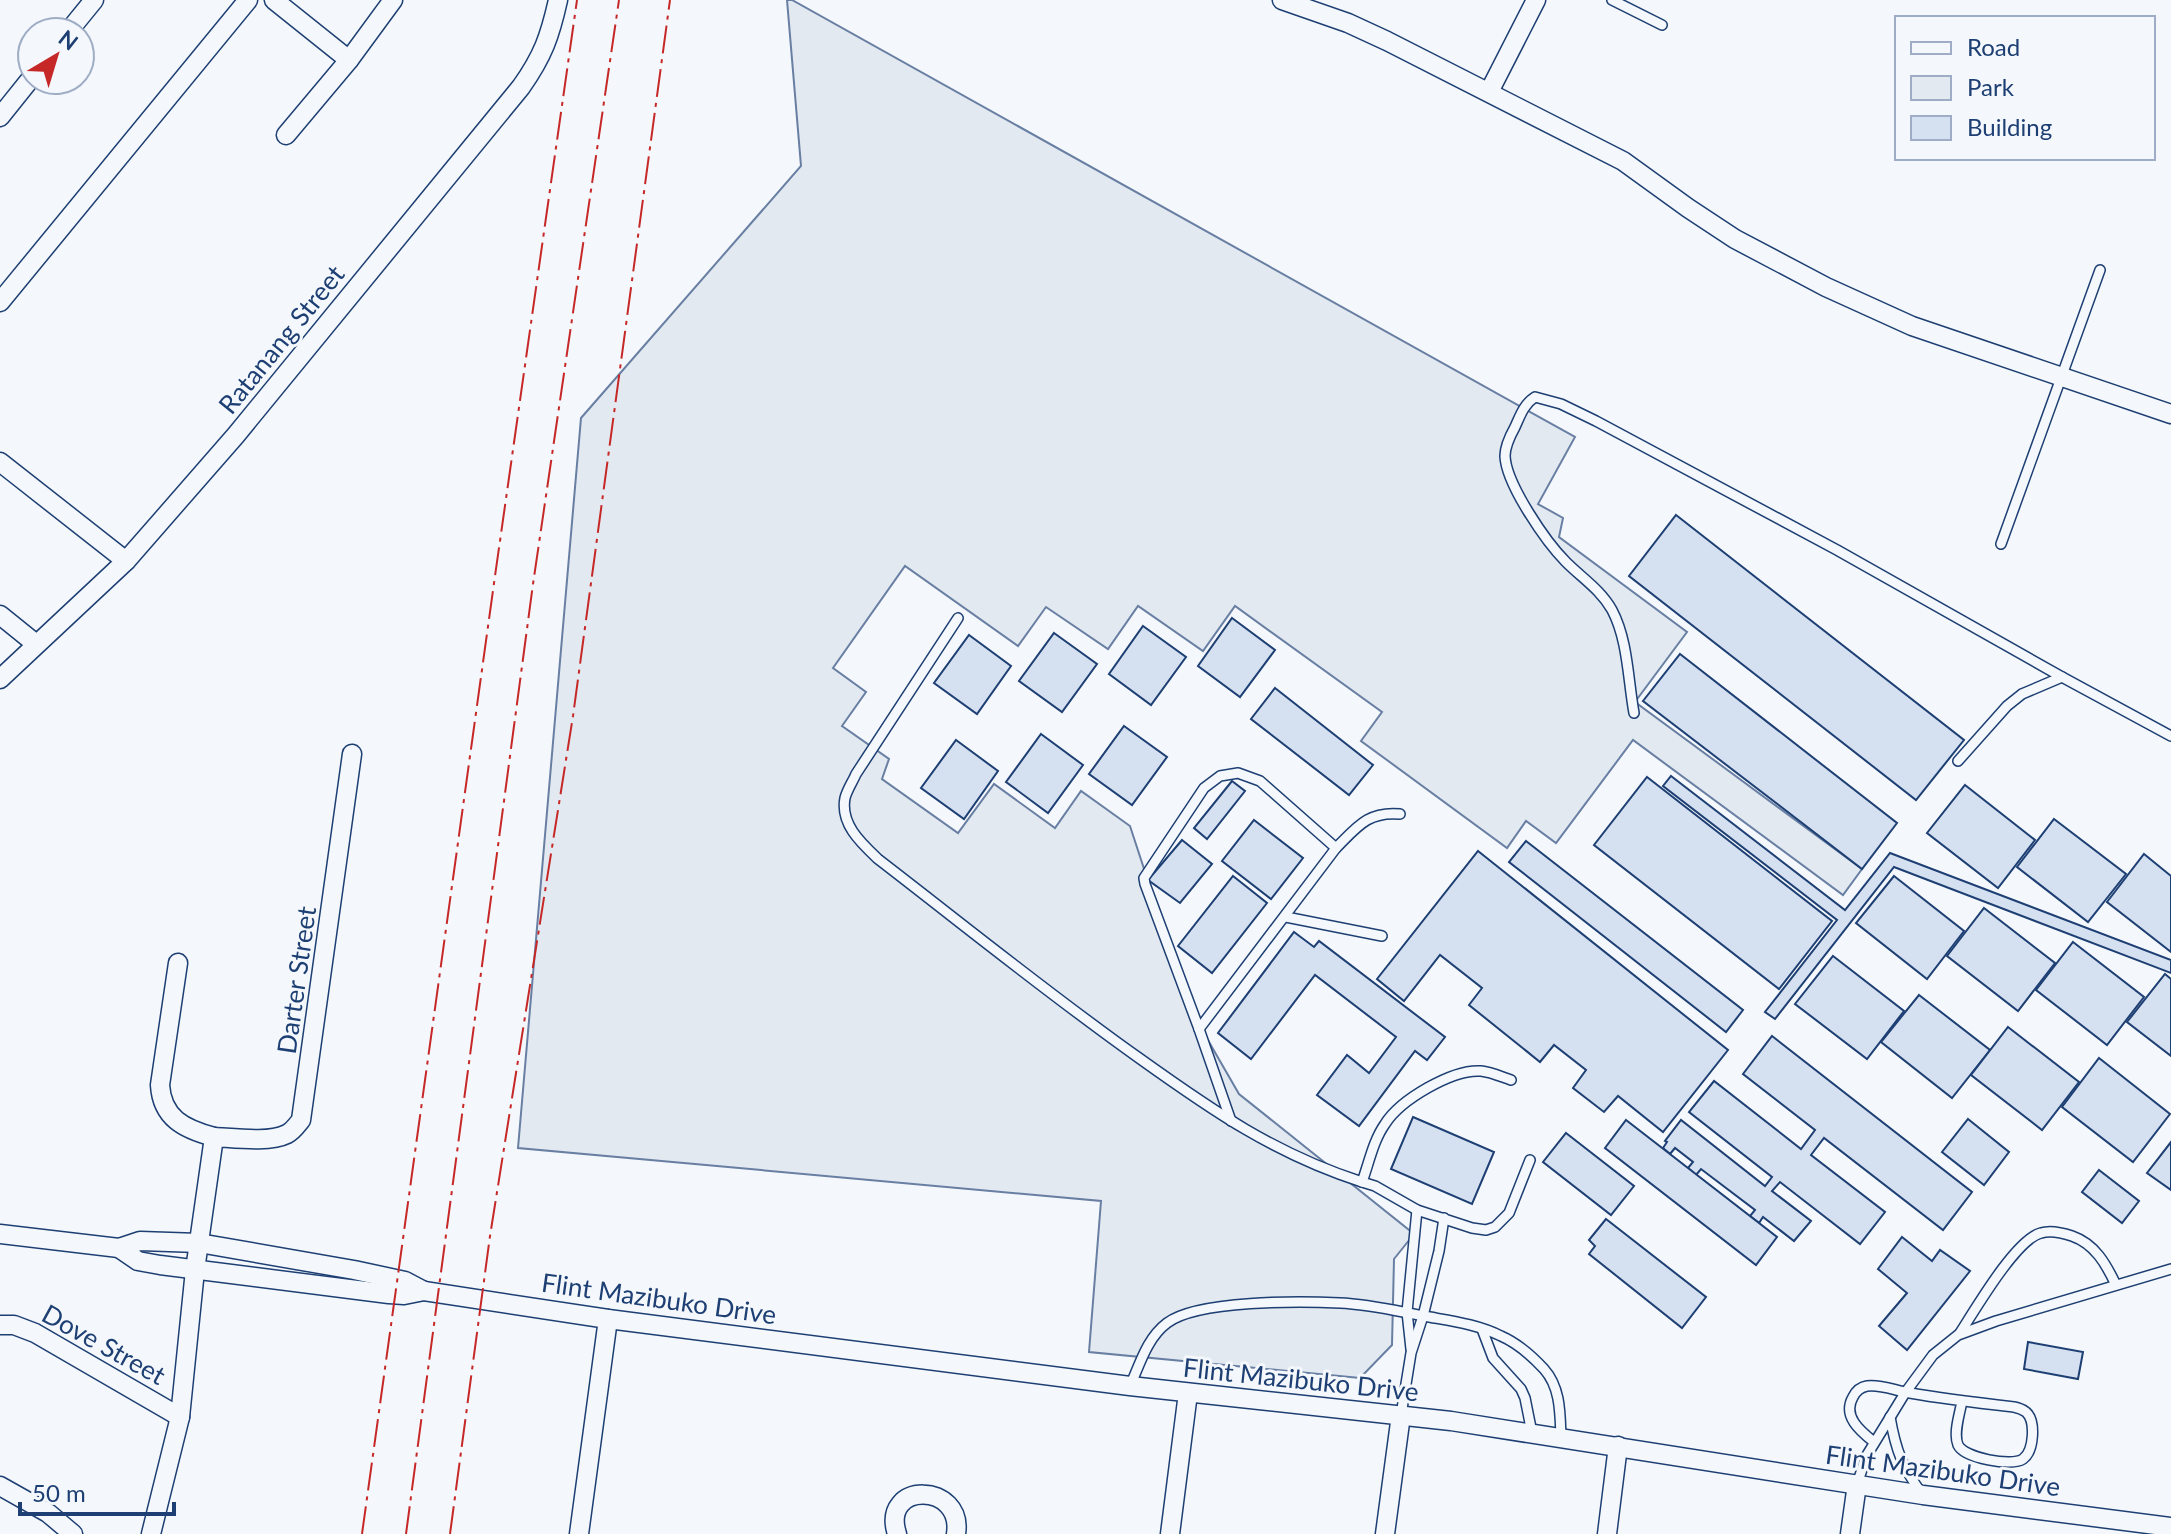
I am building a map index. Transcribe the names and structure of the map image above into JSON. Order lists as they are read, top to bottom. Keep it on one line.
{"streets":{"street":["Ratanang Street","Darter Street","Flint Mazibuko Drive","Dove Street"]},"legend":["Road","Park","Building"],"scale_bar":"50 m","north":"top right"}
